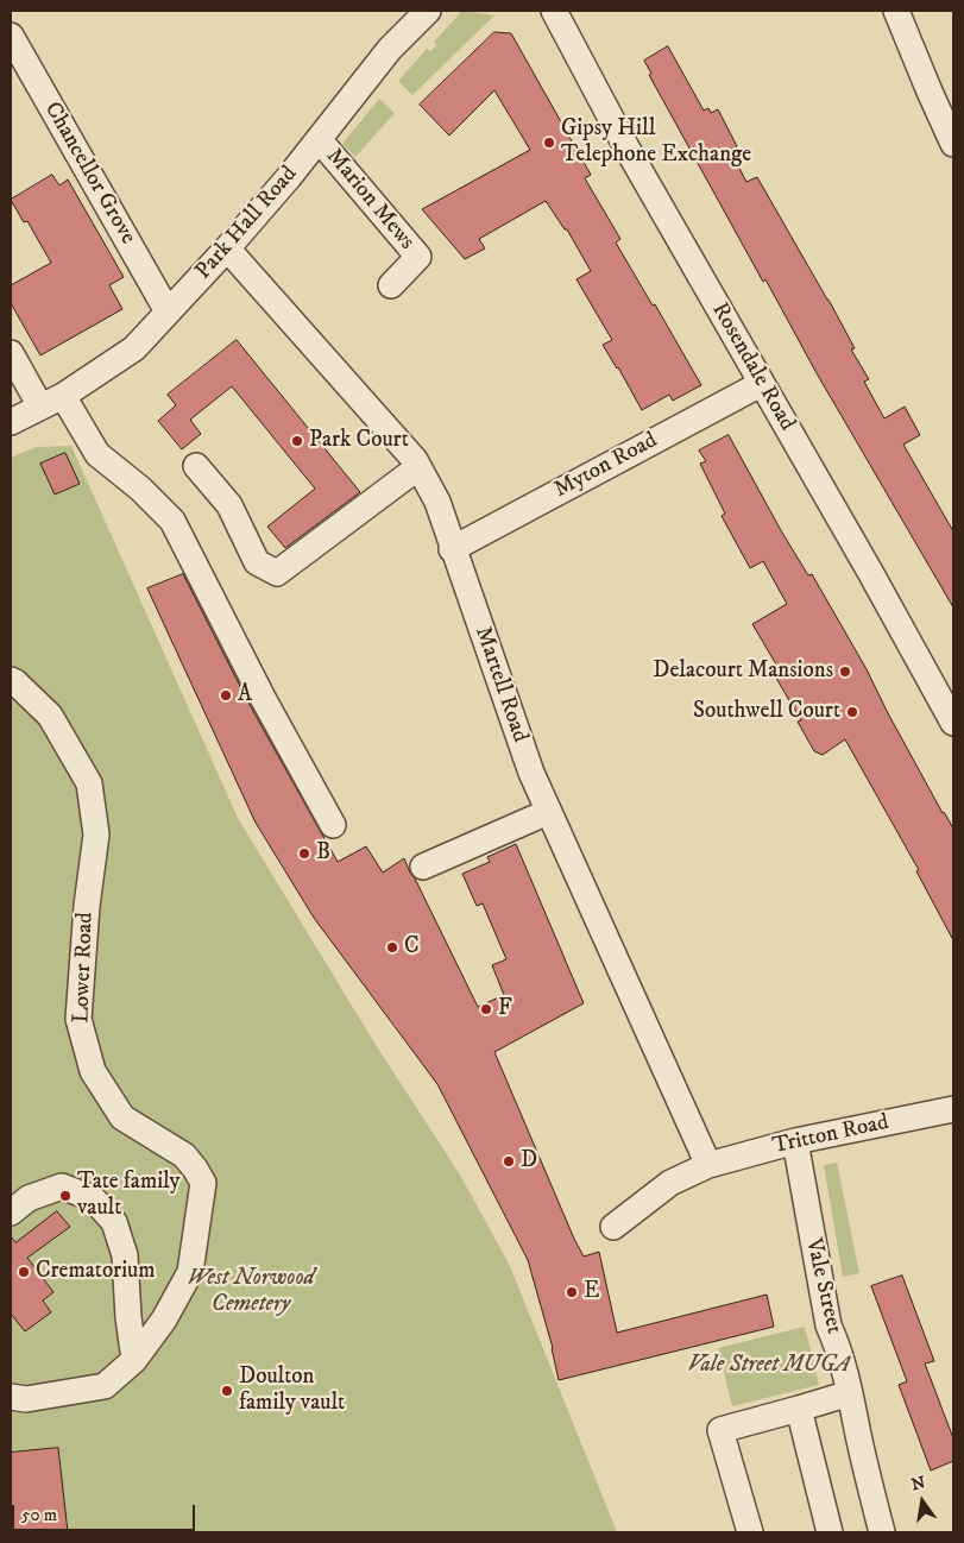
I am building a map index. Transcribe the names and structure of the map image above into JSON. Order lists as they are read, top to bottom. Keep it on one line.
{"streets":{"street":["Chancellor Grove","Marion Mews","Park Hall Road","Rosendale Road","Myton Road","Martell Road","Lower Road","Tritton Road","Vale Street"]},"crossings":[["Chancellor Grove","Park Hall Road"],["Marion Mews","Park Hall Road"],["Park Hall Road","Martell Road"],["Rosendale Road","Myton Road"],["Myton Road","Martell Road"],["Martell Road","Tritton Road"],["Tritton Road","Vale Street"]],"parks":["West Norwood Cemetery","Vale Street MUGA"],"places":["Gipsy Hill Telephone Exchange","Park Court","Delacourt Mansions","A","Southwell Court","B","C","F","D","Tate family vault","Crematorium","E","Doulton family vault"],"scale_bar":"50 m","north":"top"}
